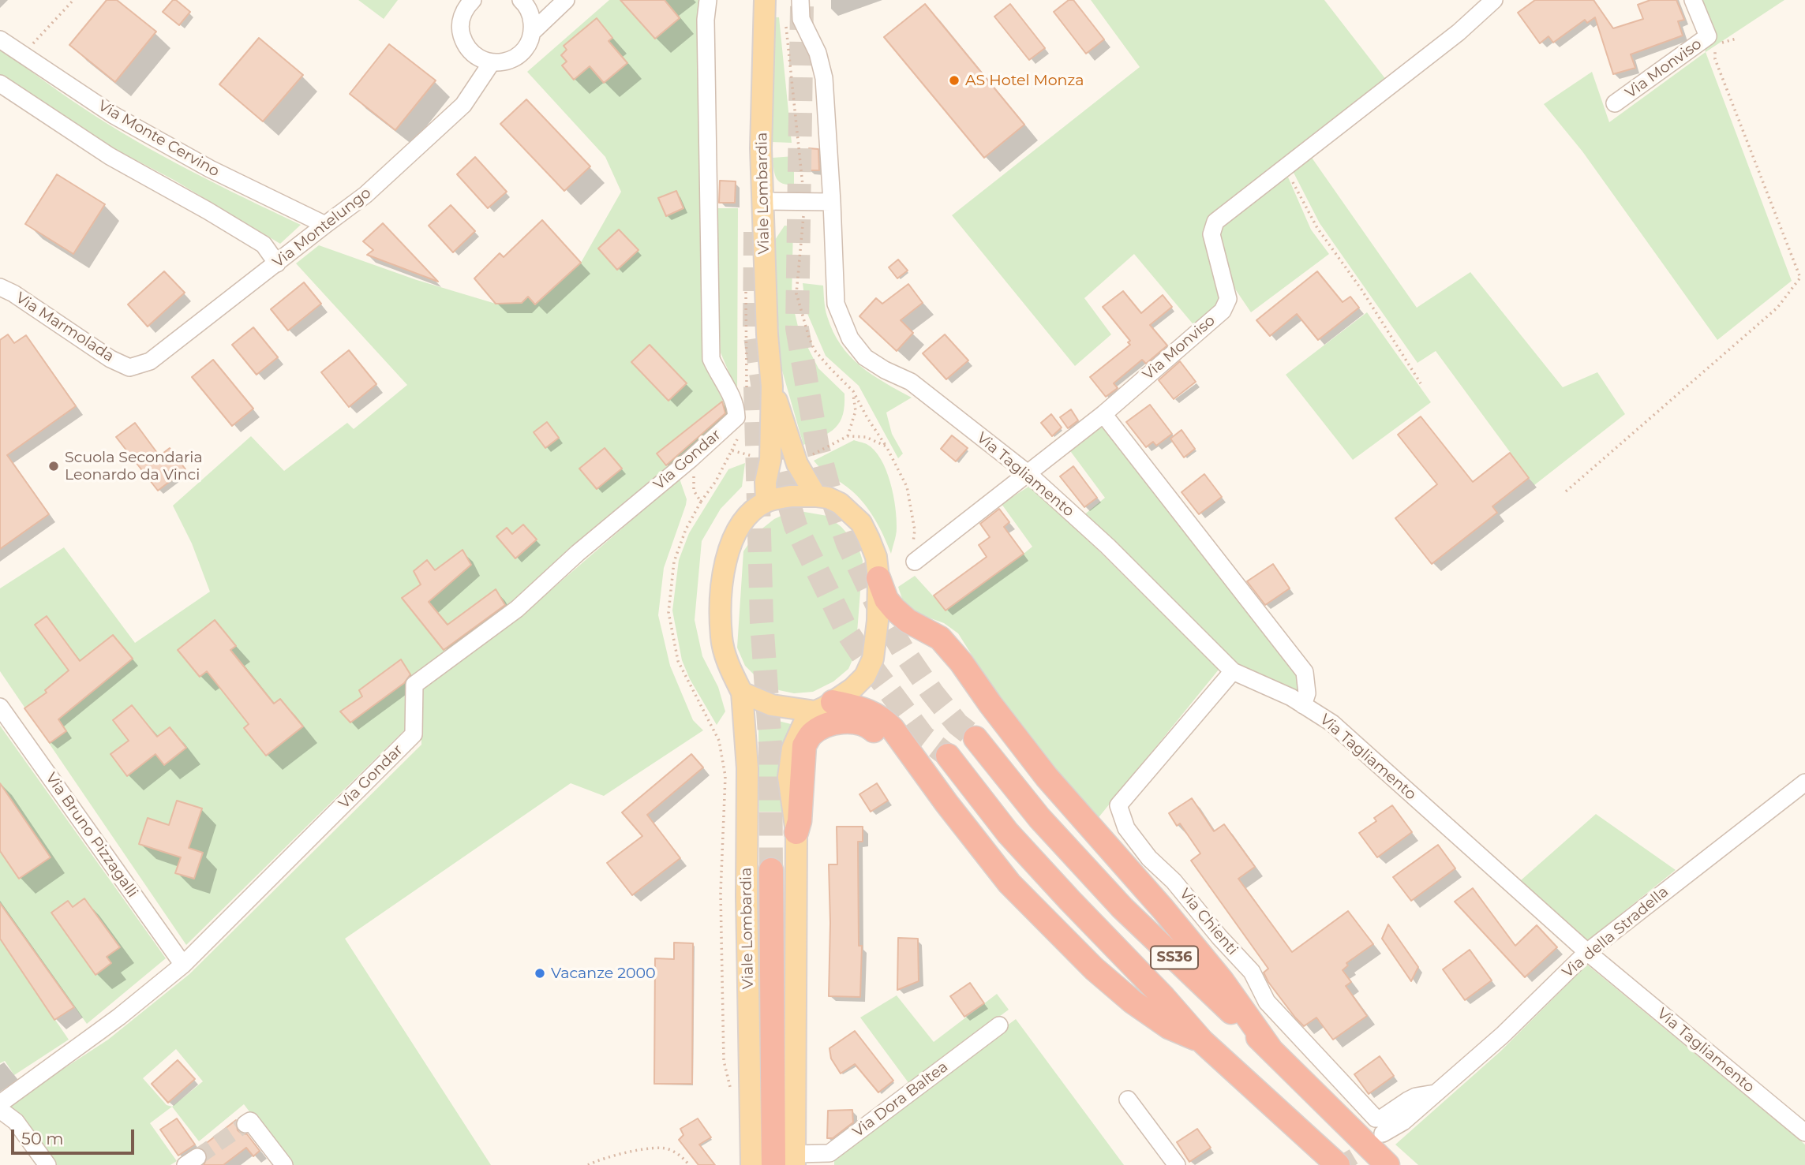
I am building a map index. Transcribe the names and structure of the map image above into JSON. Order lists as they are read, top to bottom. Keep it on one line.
{"streets":{"highway":["SS36"],"main road":["Viale Lombardia"],"street":["Via Monviso","Via Monte Cervino","Via Montelungo","Via Marmolada","Via Gondar","Via Tagliamento","Via Bruno Pizzagalli","Via Chienti","Via della Stradella","Via Dora Baltea"]},"crossings":[["Via Monviso","Via Tagliamento"],["Via Monte Cervino","Via Montelungo"],["Viale Lombardia","SS36"],["Via Montelungo","Via Marmolada"],["Via Gondar","Via Bruno Pizzagalli"],["Via Tagliamento","Via Chienti"],["Via Tagliamento","Via della Stradella"],["Via Chienti","Via della Stradella"]],"places":["AS Hotel Monza","Scuola Secondaria Leonardo da Vinci","Vacanze 2000"],"scale_bar":"50 m"}
